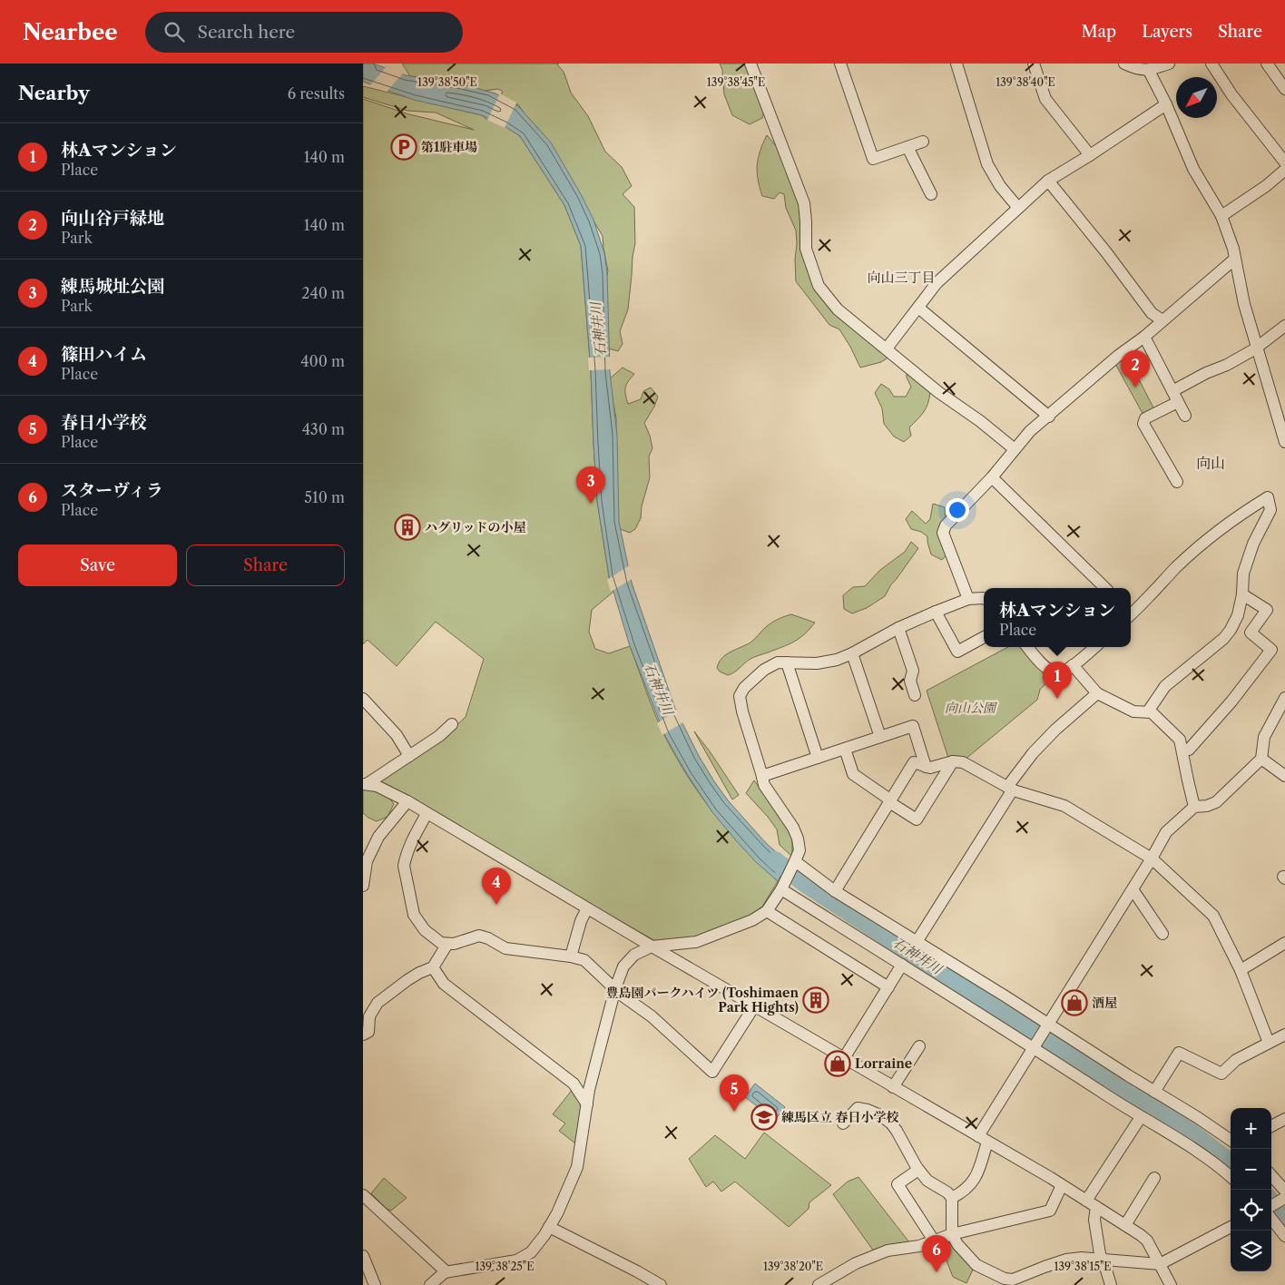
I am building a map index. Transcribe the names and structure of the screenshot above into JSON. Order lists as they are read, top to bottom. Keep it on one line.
{"districts":["向山三丁目","向山"],"water":["石神井川"],"parks":["向山公園"],"places":{"parking":["第1駐車場"],"building":["ハグリッドの小屋","豊島園パークハイツ (Toshimaen Park Hights)"],"shop":["酒屋","Lorraine"],"school or university":["練馬区立 春日小学校"]},"north":"bottom left","page":{"header":"Nearbee","search":"Search here","nav":["Map","Layers","Share"],"heading":["Nearby","6 results"],"list":[{"mark":"1","name":"林Aマンション","note":"Place","value":"140 m"},{"mark":"2","name":"向山谷戸緑地","note":"Park","value":"140 m"},{"mark":"3","name":"練馬城址公園","note":"Park","value":"240 m"},{"mark":"4","name":"篠田ハイム","note":"Place","value":"400 m"},{"mark":"5","name":"春日小学校","note":"Place","value":"430 m"},{"mark":"6","name":"スターヴィラ","note":"Place","value":"510 m"}],"pins":["2","3","1","4","5","6"],"buttons":["Save","Share"],"popup":["林Aマンション","Place"],"map_buttons":["+","−"]},"coordinates":["139°38'50\"E","139°38'45\"E","139°38'40\"E","139°38'25\"E","139°38'20\"E","139°38'15\"E"]}
